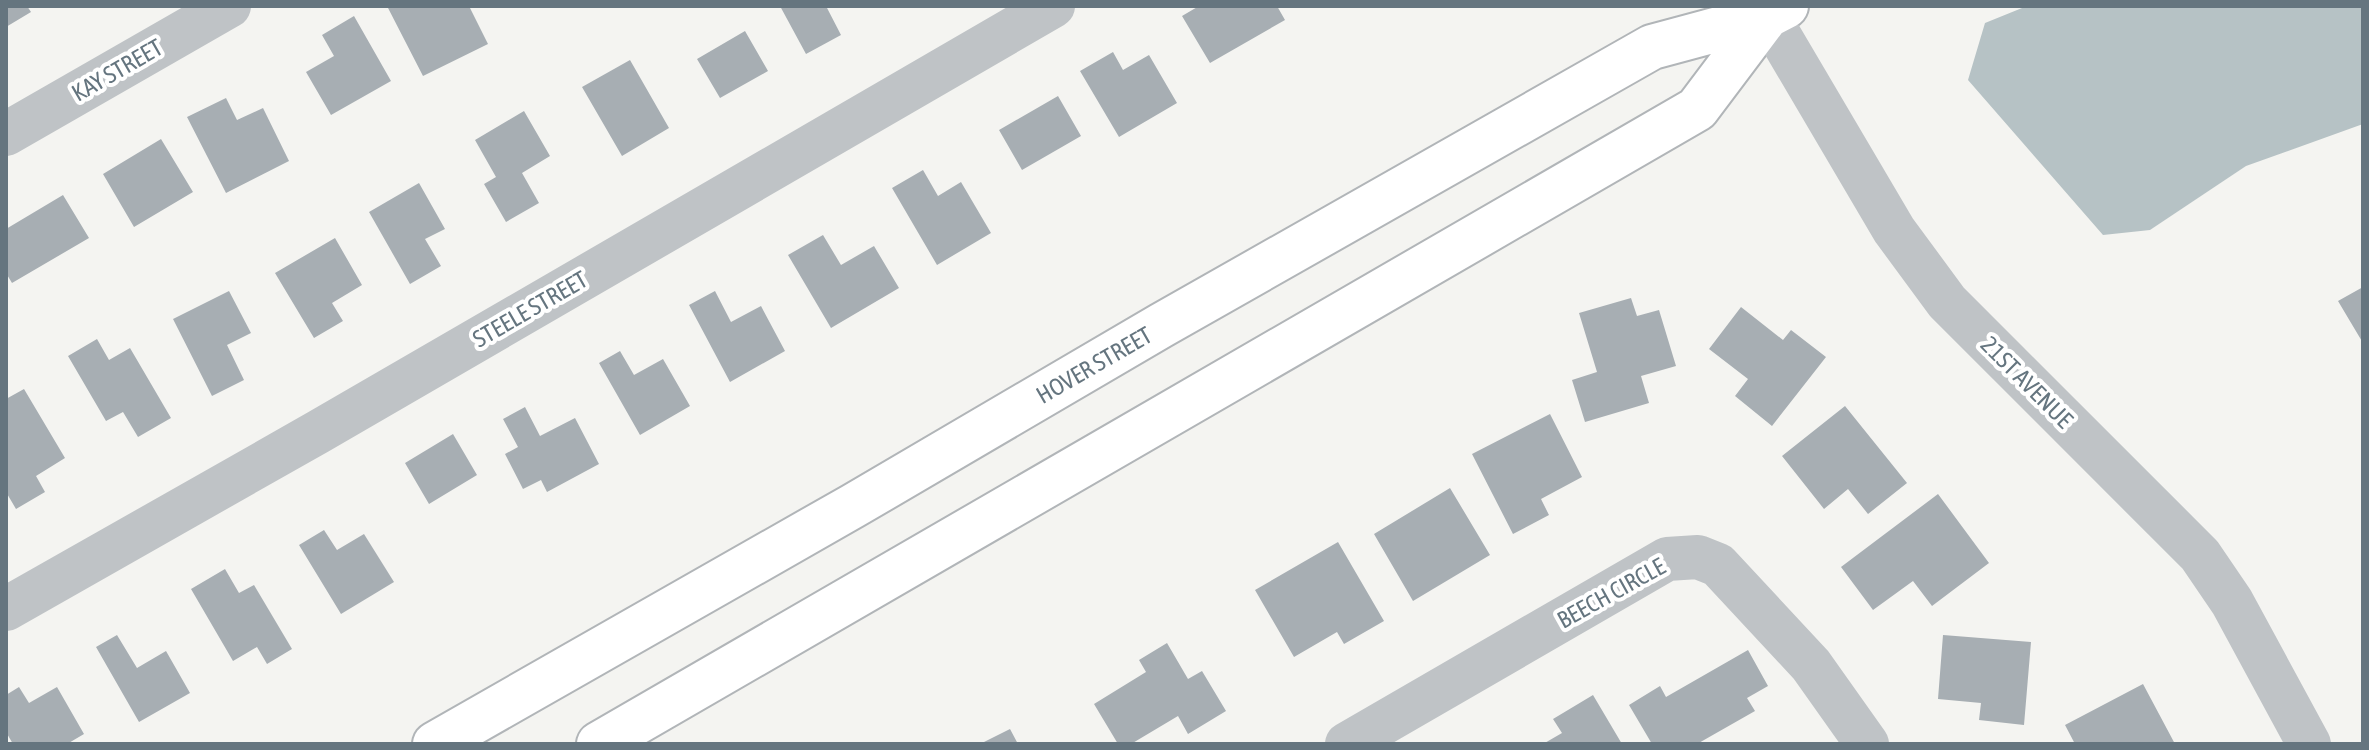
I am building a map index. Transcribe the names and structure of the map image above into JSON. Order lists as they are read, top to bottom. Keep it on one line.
{"streets":{"main road":["HOVER STREET"],"street":["KAY STREET","STEELE STREET","21ST AVENUE","BEECH CIRCLE"]},"crossings":[["HOVER STREET","21ST AVENUE"]]}
